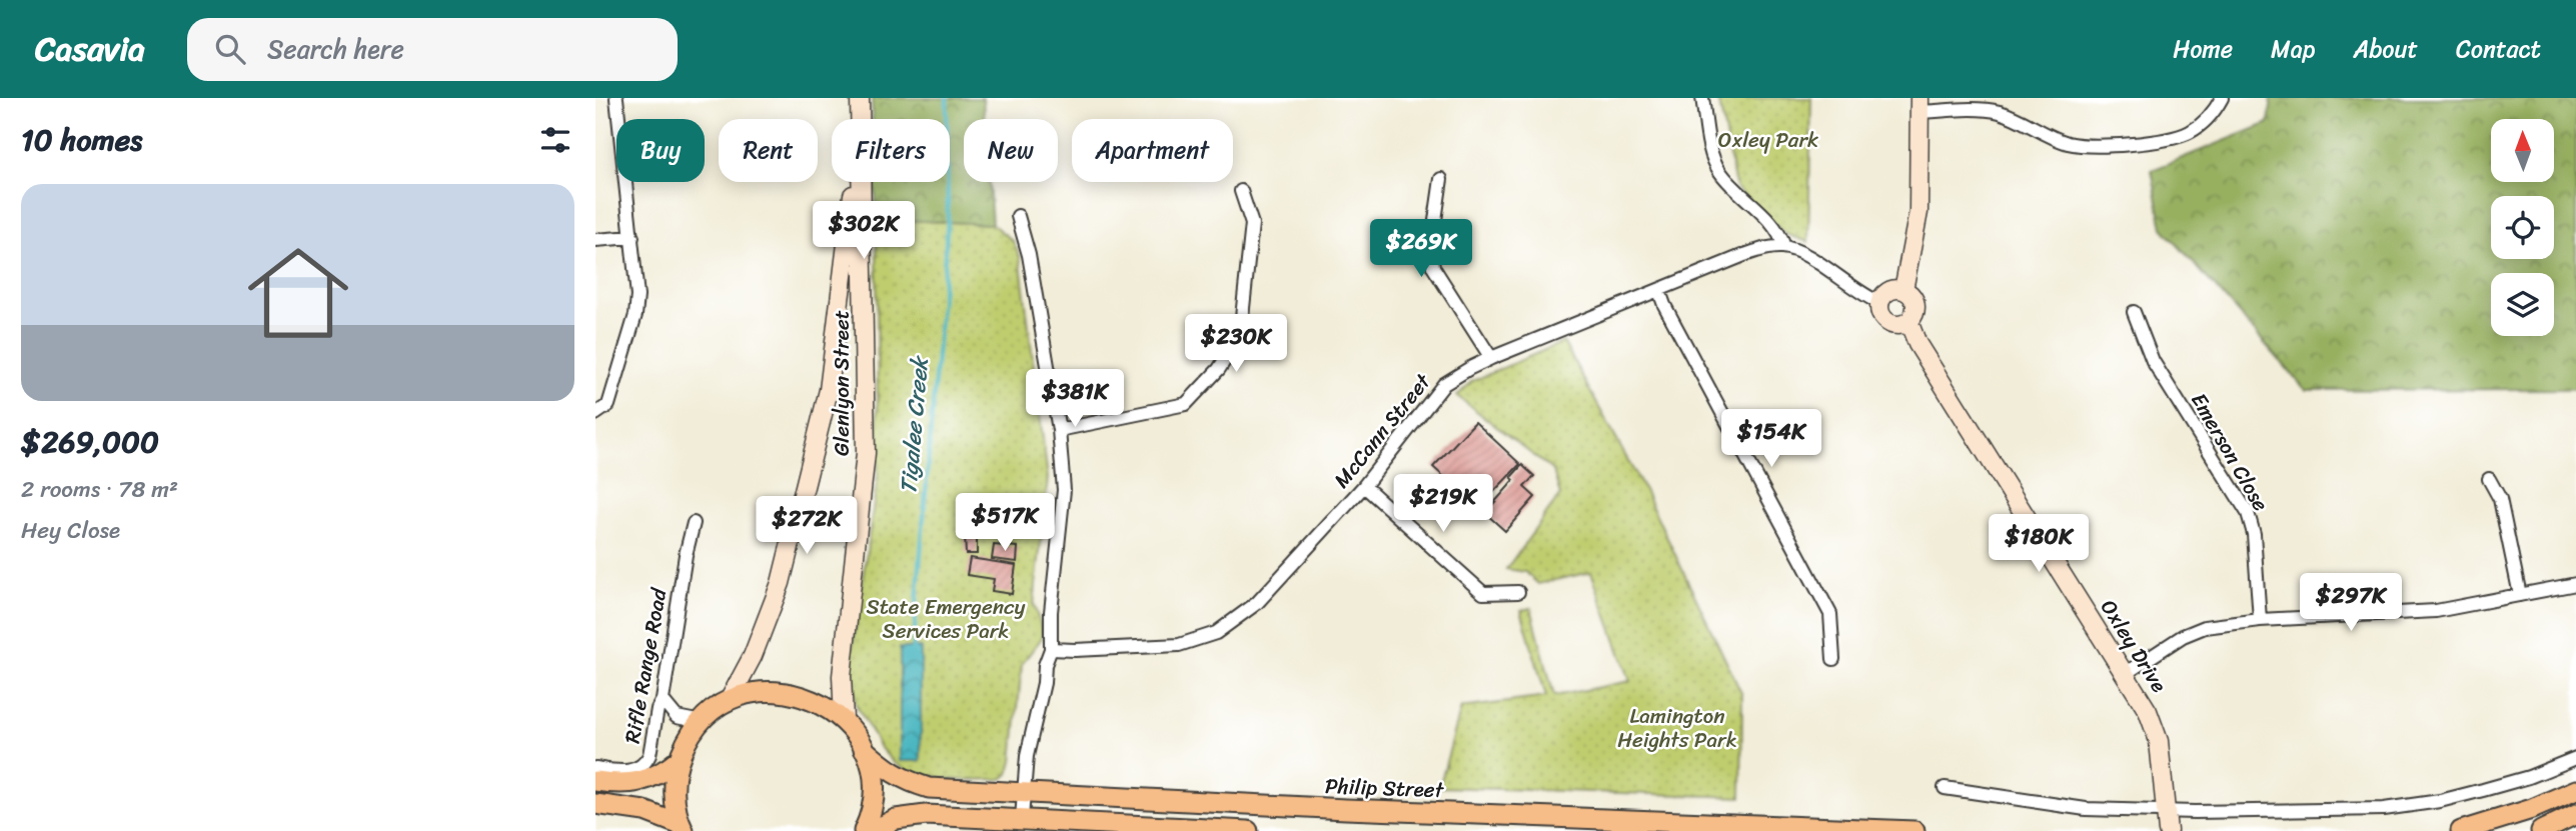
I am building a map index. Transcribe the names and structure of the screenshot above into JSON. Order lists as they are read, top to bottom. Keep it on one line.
{"streets":{"main road":["Glenlyon Street","Oxley Drive","Philip Street"],"street":["McCann Street","Emerson Close","Rifle Range Road"]},"water":["Tigalee Creek"],"parks":["Oxley Park","State Emergency Services Park","Lamington Heights Park"],"north":"top","page":{"header":"Casavia","search":"Search here","nav":["Home","Map","About","Contact"],"heading":"10 homes","chip":["Buy","Rent","Filters","New","Apartment"],"list":[{"name":"$269,000","note":"2 rooms · 78 m² · Hey Close"}],"price":["$302K","$269K","$230K","$381K","$154K","$219K","$517K","$272K","$180K","$297K"]}}
